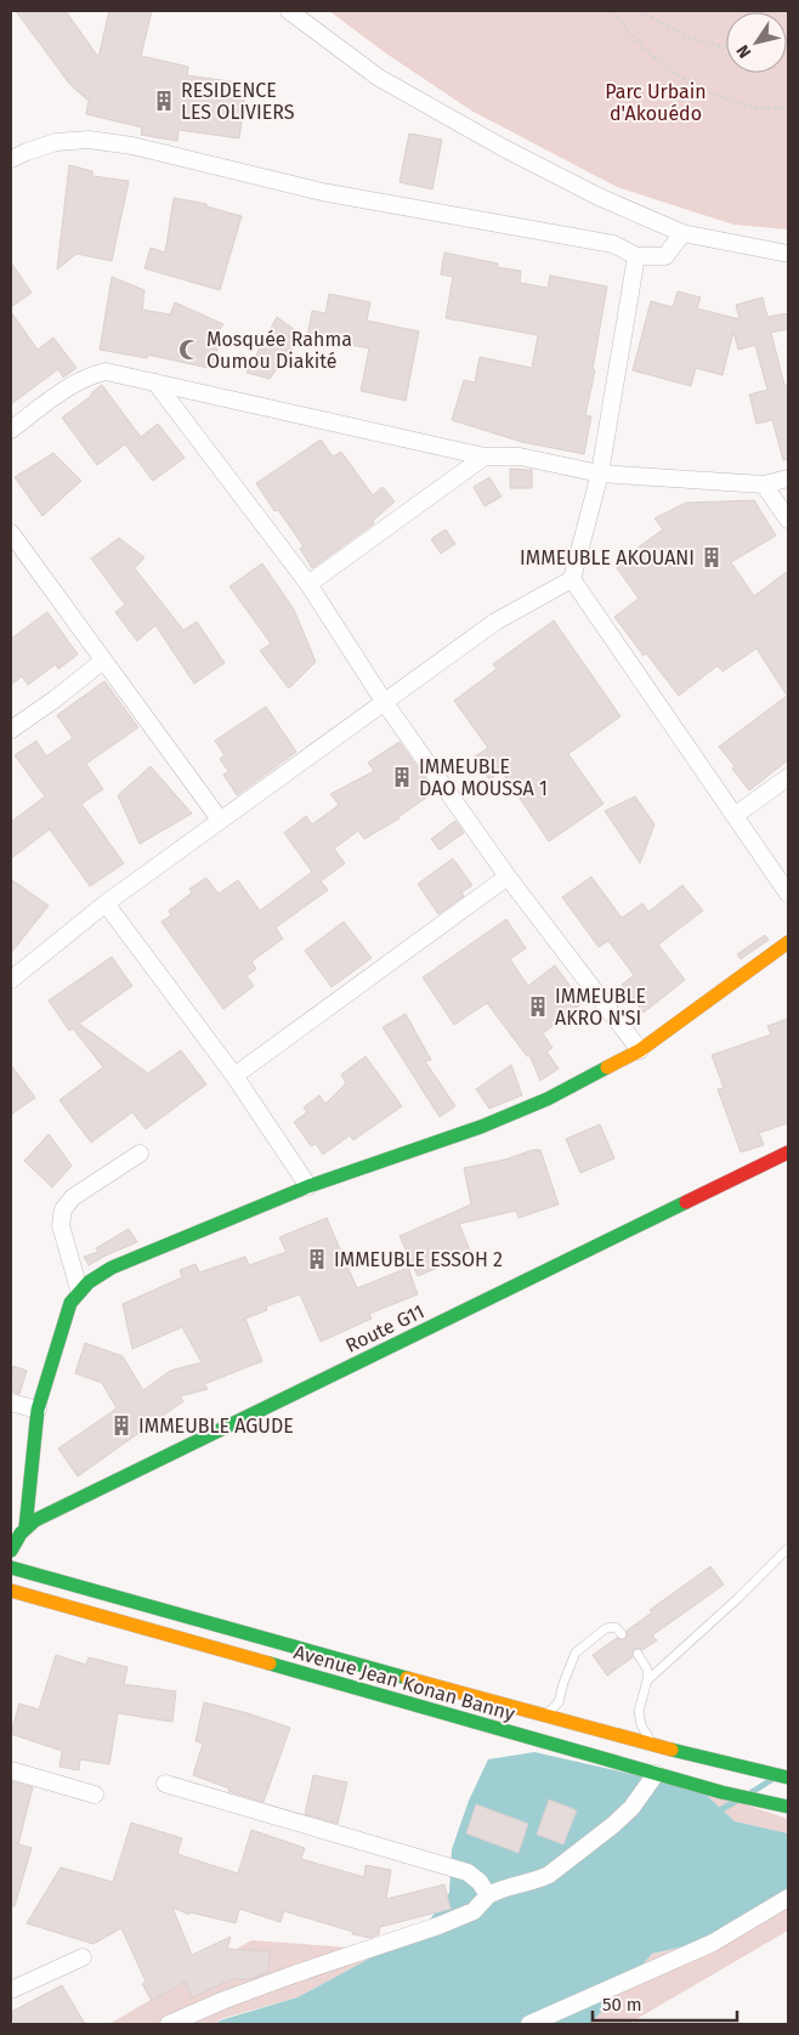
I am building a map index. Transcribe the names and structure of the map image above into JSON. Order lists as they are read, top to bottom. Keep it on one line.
{"streets":{"street":["Route G11","Avenue Jean Konan Banny"]},"parks":["Parc Urbain d'Akouédo"],"places":{"building":["RESIDENCE LES OLIVIERS","IMMEUBLE AKOUANI","IMMEUBLE DAO MOUSSA 1","IMMEUBLE AKRO N'SI","IMMEUBLE ESSOH 2","IMMEUBLE AGUDE"],"mosque":["Mosquée Rahma Oumou Diakité"]},"scale_bar":"50 m","north":"bottom left"}
